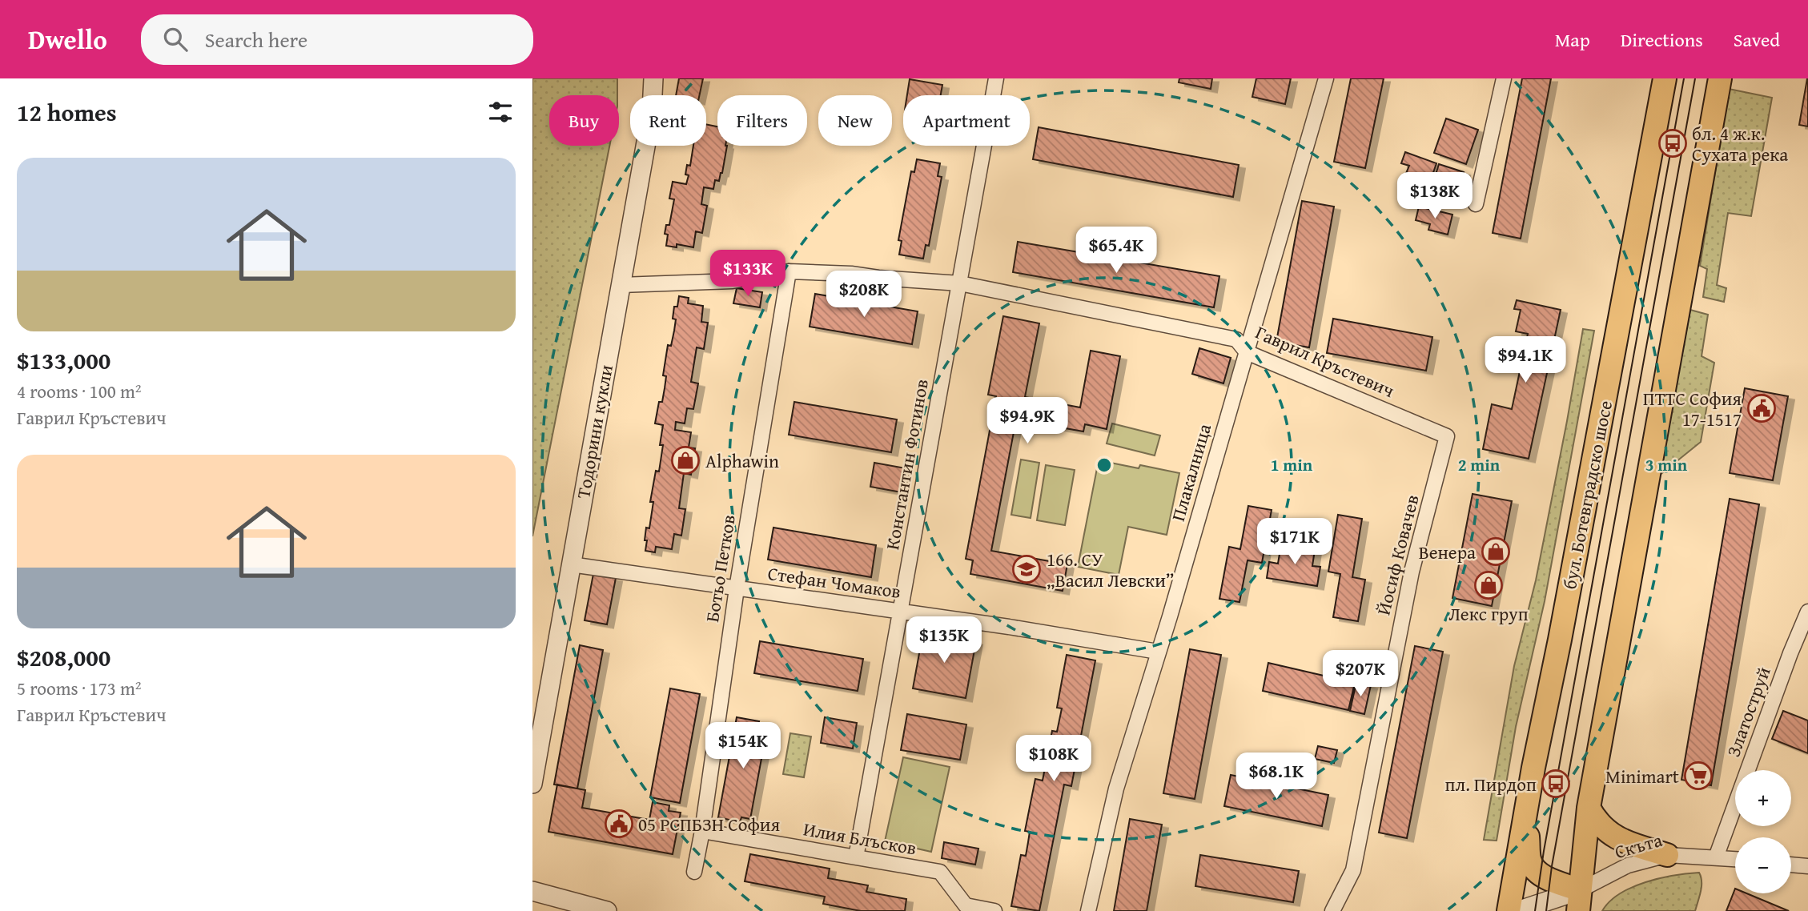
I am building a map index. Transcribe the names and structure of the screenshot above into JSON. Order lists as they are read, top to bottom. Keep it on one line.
{"streets":{"main road":["бул. Ботевградско шосе"],"street":["Гаврил Кръстевич","Тодорини кукли","Константин Фотинов","Плакалница","Йосиф Ковачев","Ботьо Петков","Стефан Чомаков","Златоструй","Илия Блъсков","Скъта"]},"crossings":[["Гаврил Кръстевич","Тодорини кукли"],["Гаврил Кръстевич","Константин Фотинов"],["Гаврил Кръстевич","Плакалница"],["Гаврил Кръстевич","Йосиф Ковачев"],["Гаврил Кръстевич","Ботьо Петков"],["Тодорини кукли","Стефан Чомаков"],["Константин Фотинов","Стефан Чомаков"],["Константин Фотинов","Илия Блъсков"],["Плакалница","Стефан Чомаков"],["Ботьо Петков","Стефан Чомаков"],["Ботьо Петков","Илия Блъсков"],["Златоструй","Скъта"]],"places":{"bus stop":["бл. 4 ж.к. Сухата река","пл. Пирдоп"],"public building":["ПТТС София 17-1517","05 РСПБЗН София"],"shop":["Alphawin","Венера","Лекс груп"],"school or university":["166. СУ „Васил Левски”"],"supermarket":["Minimart"]},"page":{"header":"Dwello","search":"Search here","nav":["Map","Directions","Saved"],"heading":"12 homes","chip":["Buy","Rent","Filters","New","Apartment"],"list":[{"name":"$133,000","note":"4 rooms · 100 m² · Гаврил Кръстевич"},{"name":"$208,000","note":"5 rooms · 173 m² · Гаврил Кръстевич"}],"price":["$138K","$65.4K","$133K","$208K","$94.1K","$94.9K","$171K","$135K","$207K","$154K","$108K","$68.1K"],"map_buttons":["+","−"]},"rings":["1 min","2 min","3 min"]}
